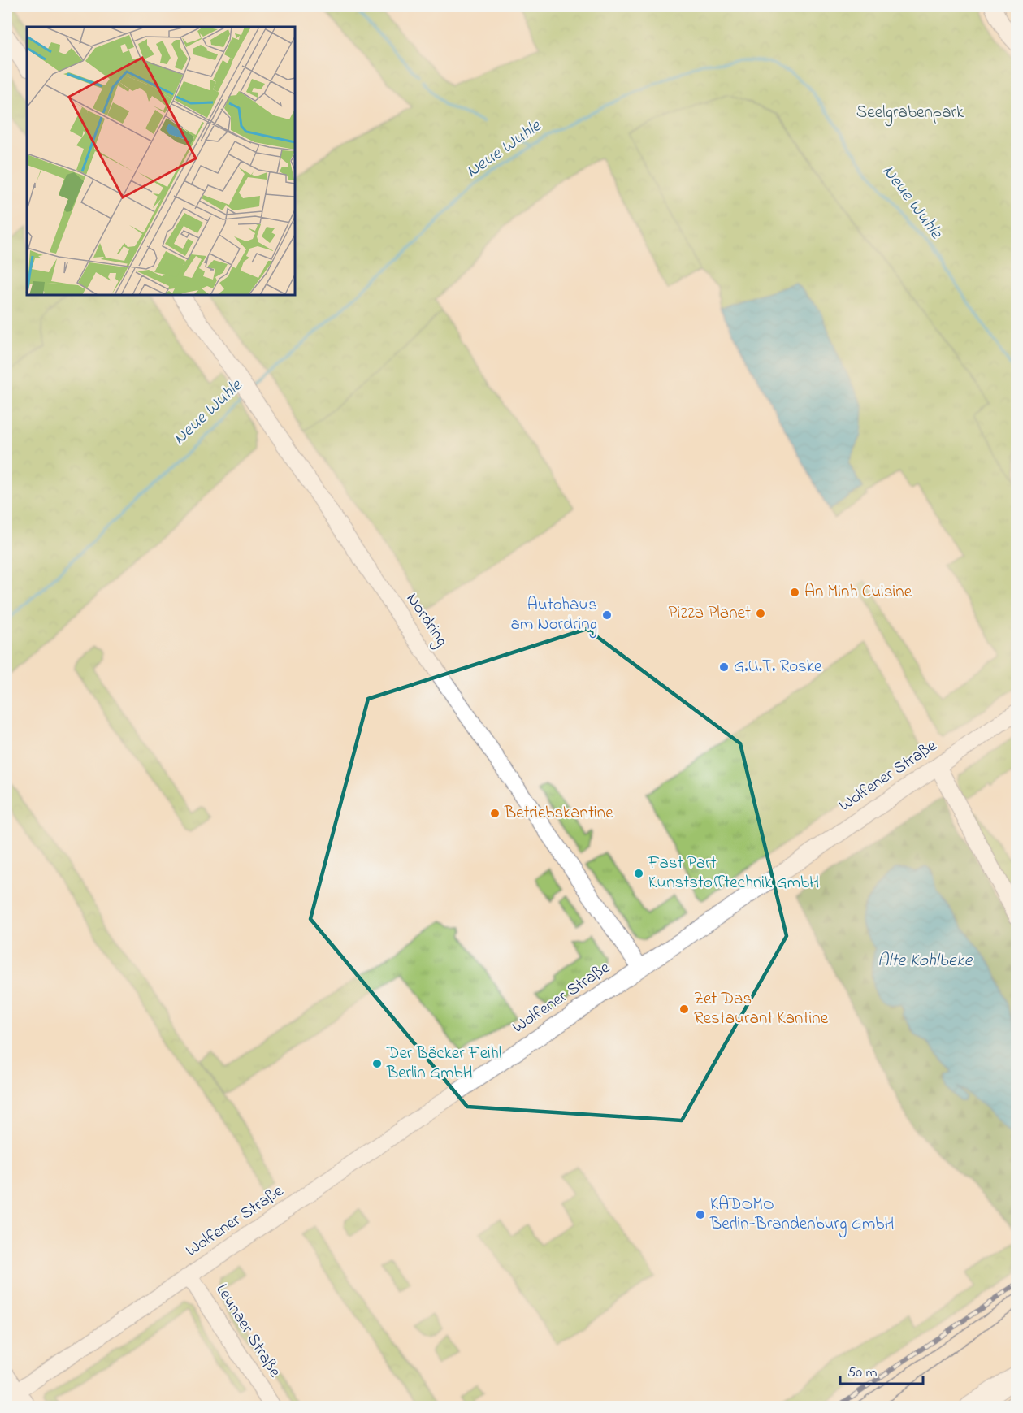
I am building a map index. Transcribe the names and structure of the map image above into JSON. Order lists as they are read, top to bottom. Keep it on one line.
{"streets":{"street":["Nordring","Wolfener Straße","Leunaer Straße"]},"crossings":[["Nordring","Wolfener Straße"],["Wolfener Straße","Leunaer Straße"]],"water":["Neue Wuhle","Alte Kohlbeke"],"parks":["Seelgrabenpark"],"places":["An Minh Cuisine","Pizza Planet","Autohaus am Nordring","G.U.T. Roske","Betriebskantine","Fast Part Kunststofftechnik GmbH","Zet Das Restaurant Kantine","Der Bäcker Feihl Berlin GmbH","KADOMO Berlin-Brandenburg GmbH"],"scale_bar":"50 m"}
